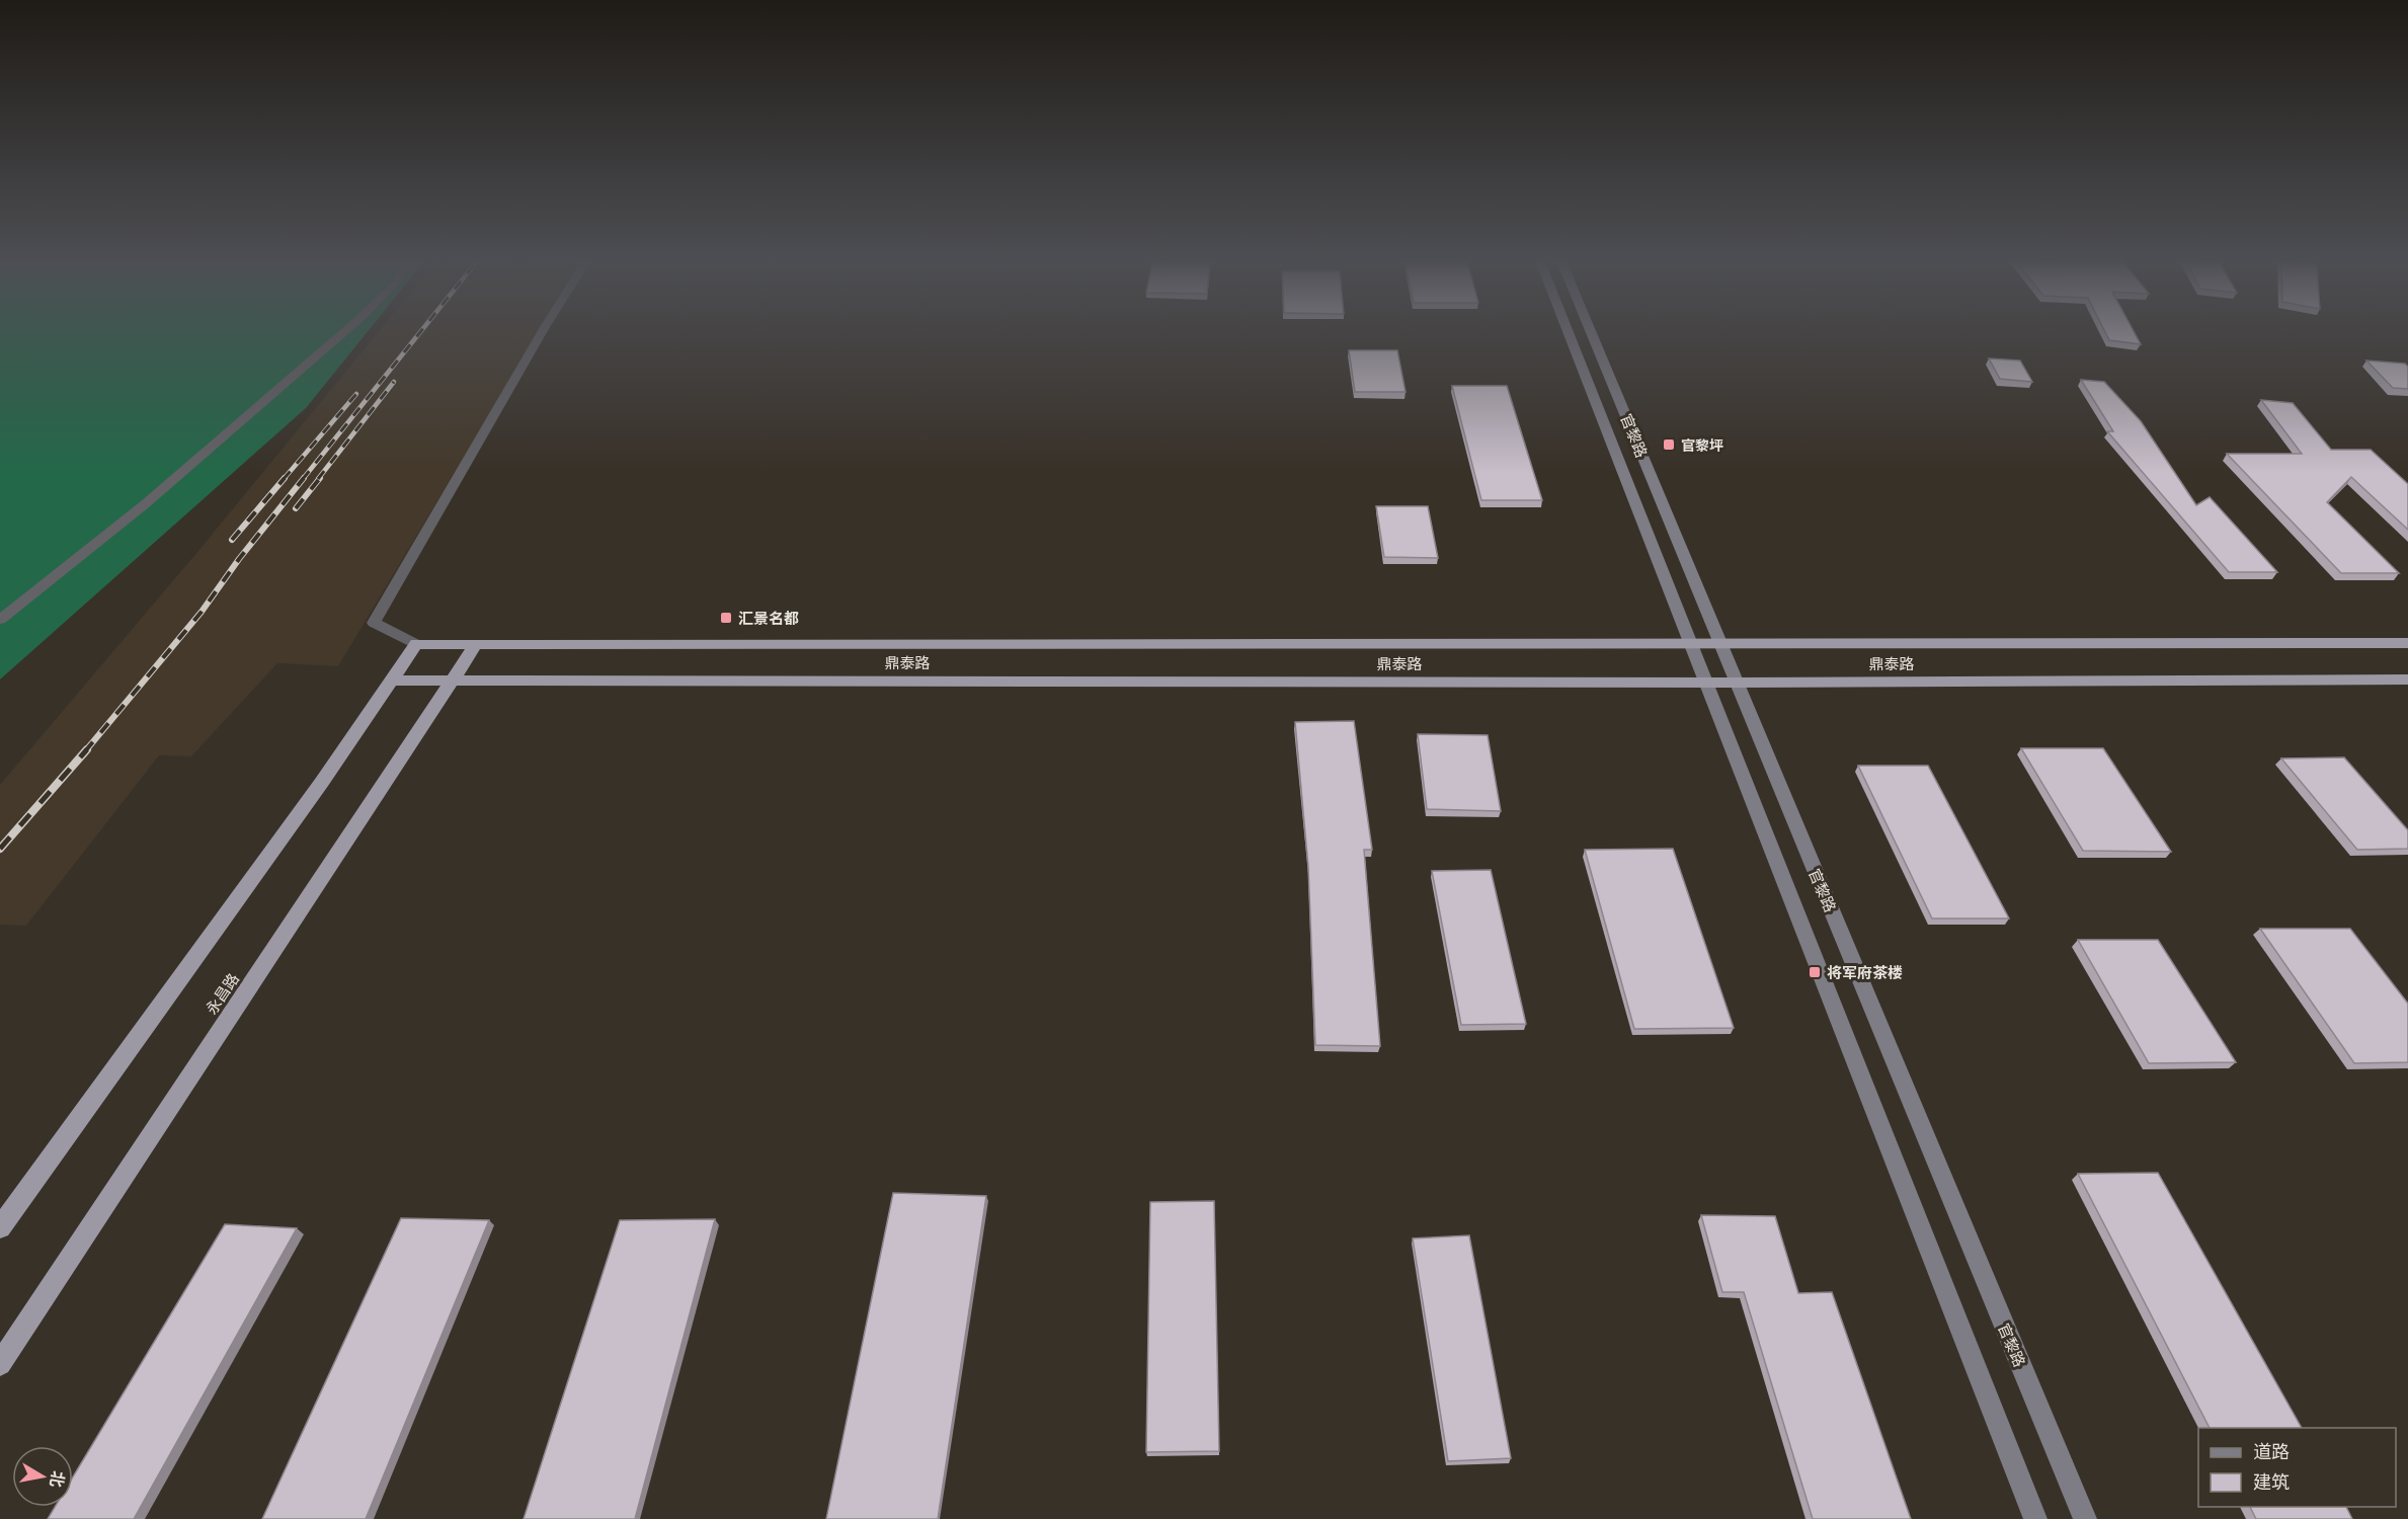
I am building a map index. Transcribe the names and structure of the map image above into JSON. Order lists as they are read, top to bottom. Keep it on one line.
{"streets":{"highway":["鼎泰路","永昌路"],"main road":["官黎路"]},"crossings":[["官黎路","鼎泰路"],["鼎泰路","永昌路"]],"places":{"transit":["官黎坪","汇景名都","将军府茶楼"]},"legend":["道路","建筑"],"north":"right"}
